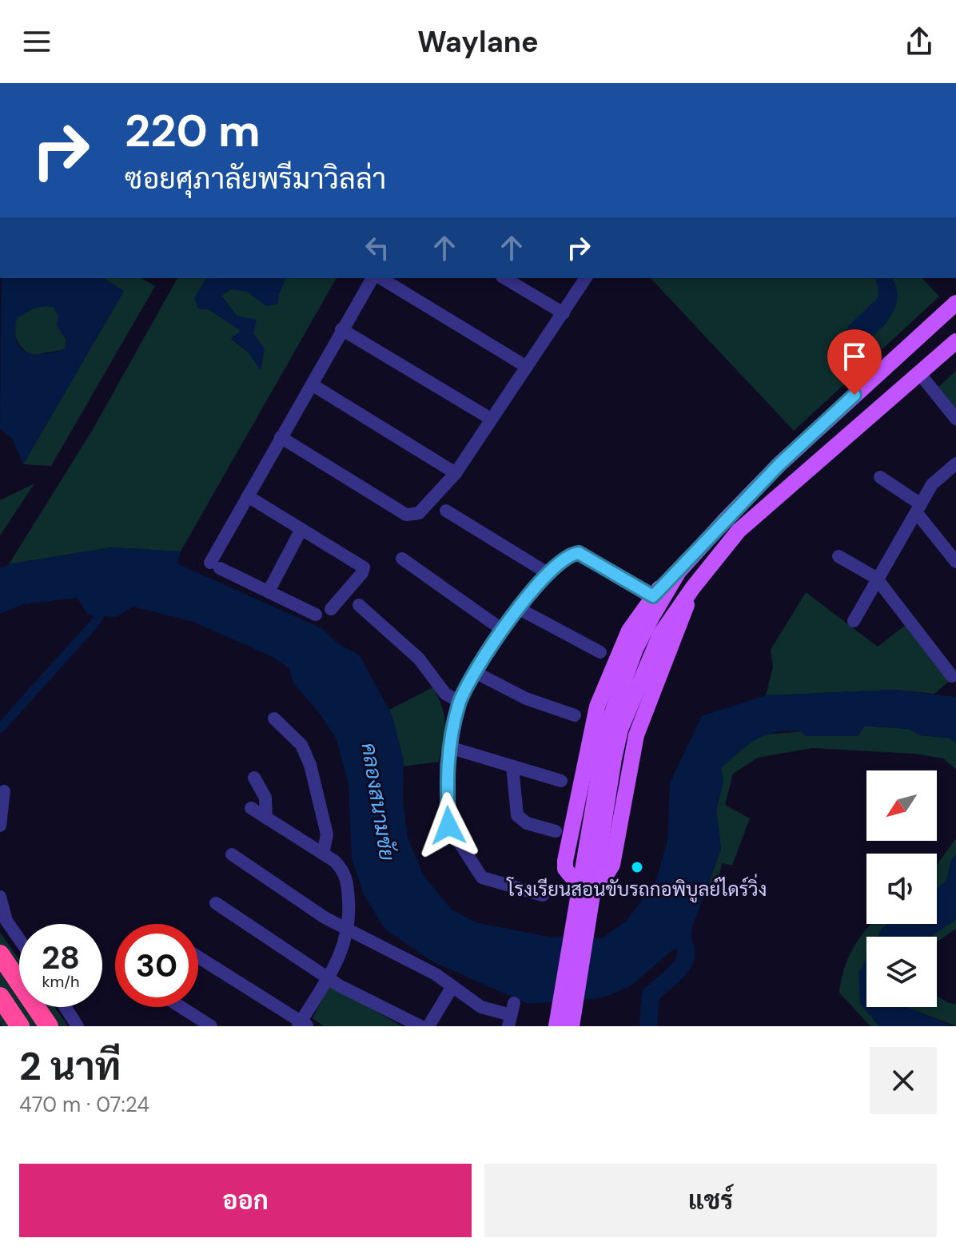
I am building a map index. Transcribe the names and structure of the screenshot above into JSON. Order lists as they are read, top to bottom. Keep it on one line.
{"water":["คลองสนามชัย"],"places":["โรงเรียนสอนขับรถกอพิบูลย์ไดร์วิ่ง"],"north":"bottom left","page":{"header":"Waylane","turn":["220 m","ซอยศุภาลัยพรีมาวิลล่า"],"speed":"28 km/h","limit":"30","heading":["2 นาที","470 m · 07:24"],"buttons":["ออก","แชร์"]}}
